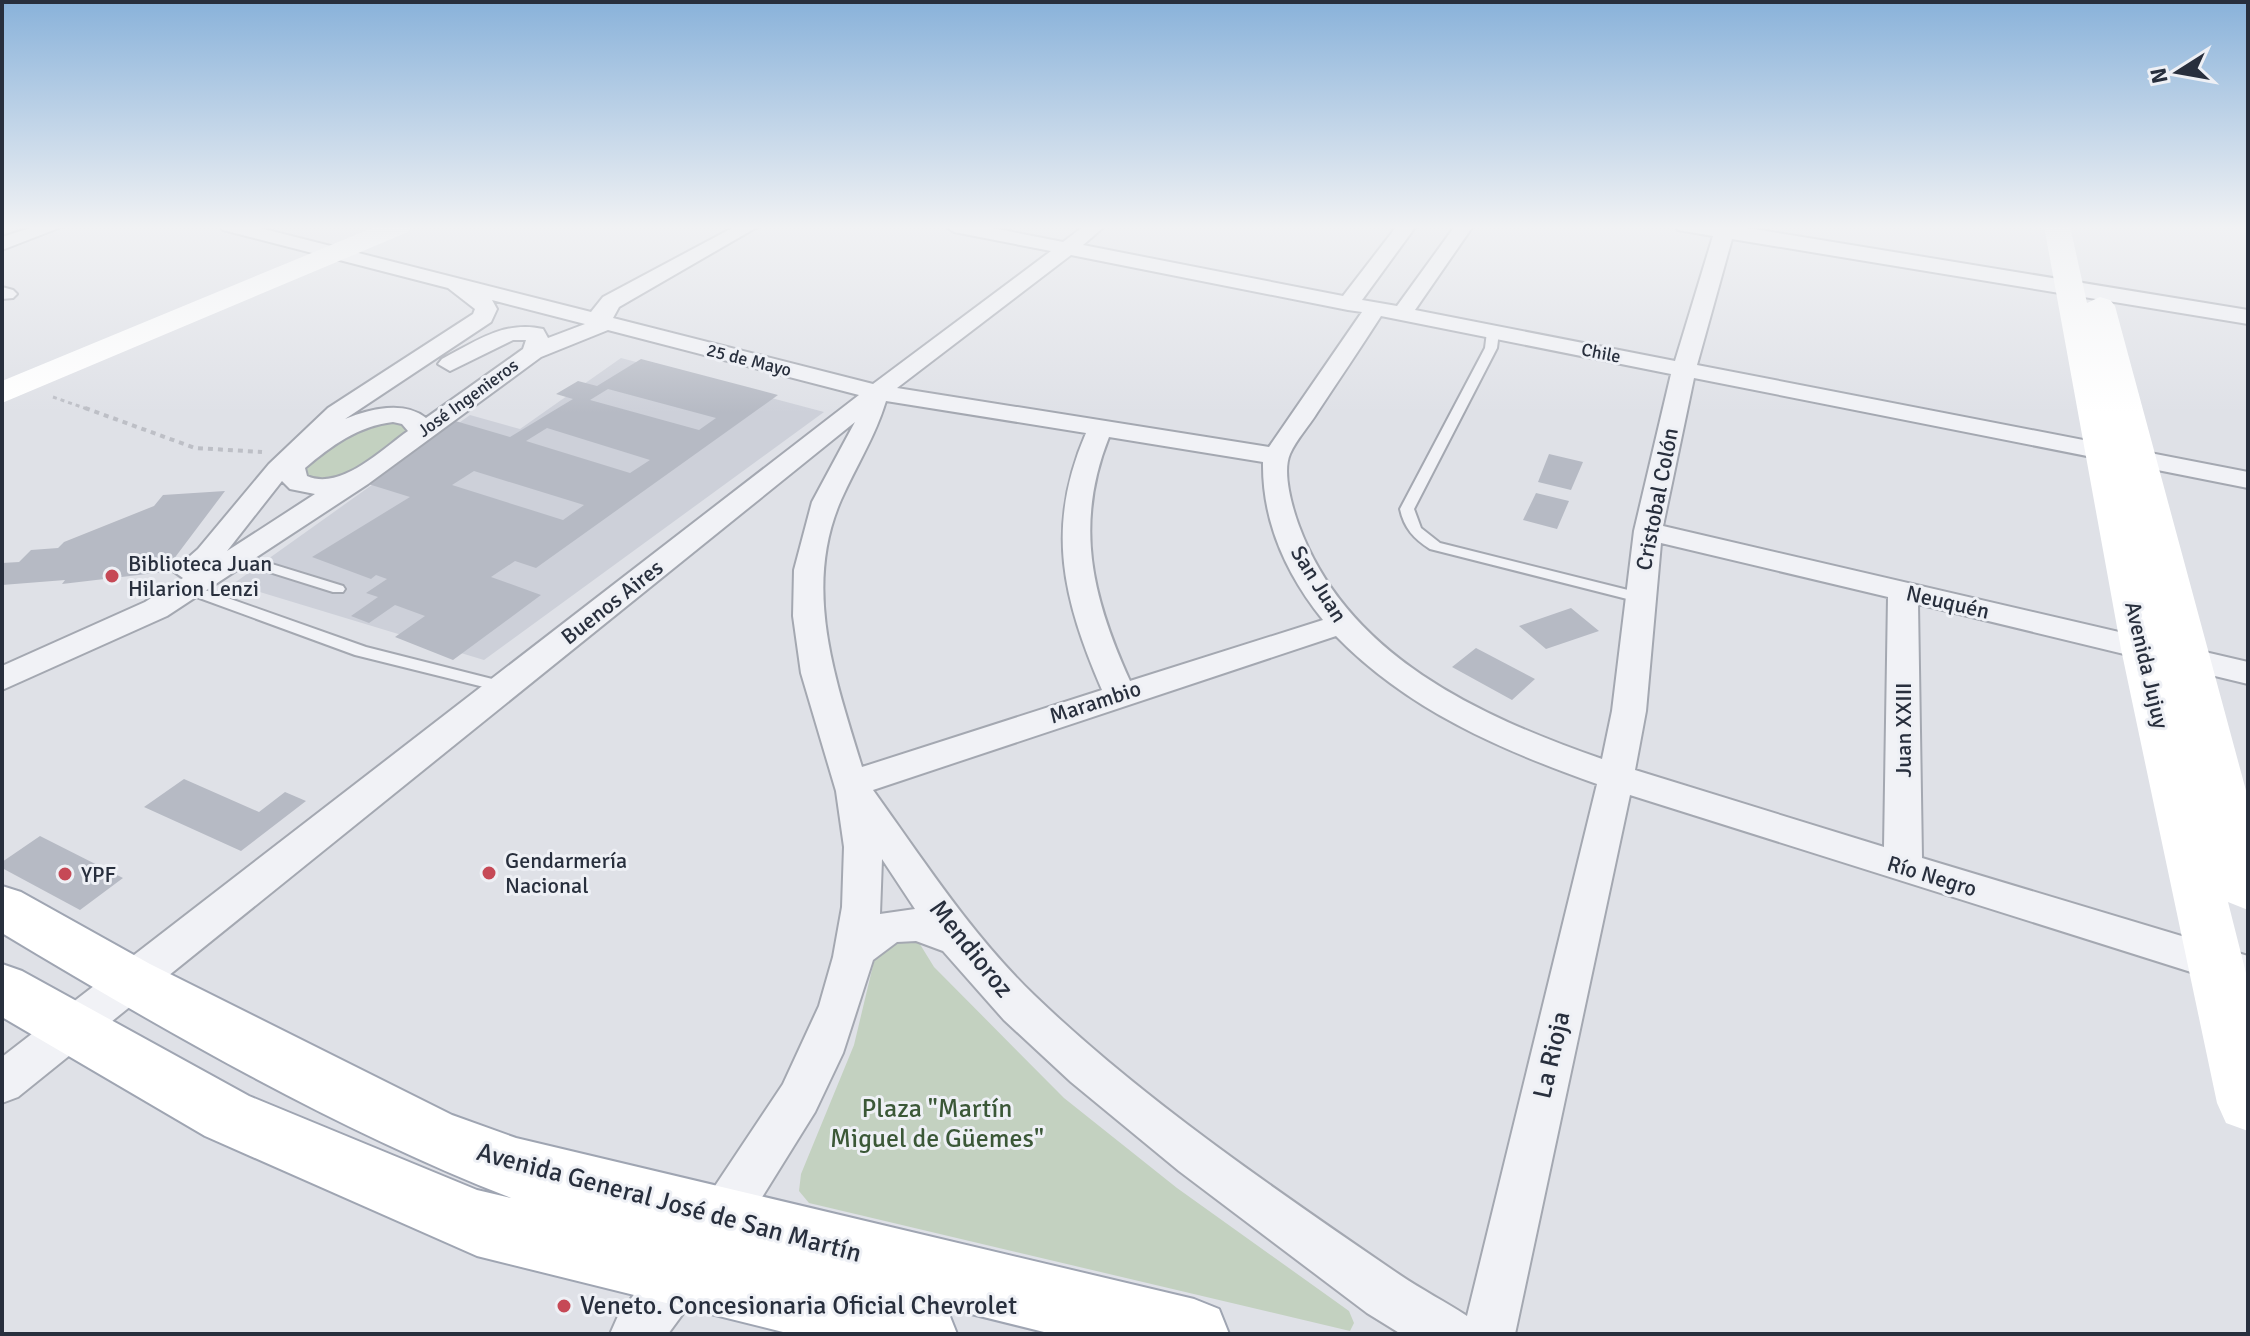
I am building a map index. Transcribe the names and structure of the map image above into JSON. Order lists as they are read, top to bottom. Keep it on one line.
{"streets":{"street":["Chile","25 de Mayo","José Ingenieros","Cristobal Colón","San Juan","Buenos Aires","Neuquén","Avenida Jujuy","Marambio","Juan XXIII","Río Negro","Mendioroz","La Rioja","Avenida General José de San Martín"]},"crossings":[["Chile","Cristobal Colón"],["Chile","Avenida Jujuy"],["25 de Mayo","José Ingenieros"],["25 de Mayo","San Juan"],["25 de Mayo","Buenos Aires"],["25 de Mayo","Mendioroz"],["Cristobal Colón","San Juan"],["Cristobal Colón","Neuquén"],["Cristobal Colón","Río Negro"],["Cristobal Colón","La Rioja"],["San Juan","Marambio"],["San Juan","Río Negro"],["San Juan","La Rioja"],["Buenos Aires","Mendioroz"],["Buenos Aires","Avenida General José de San Martín"],["Neuquén","Avenida Jujuy"],["Neuquén","Juan XXIII"],["Avenida Jujuy","Río Negro"],["Marambio","Mendioroz"],["Juan XXIII","Río Negro"],["Río Negro","La Rioja"]],"parks":["Plaza \"Martín Miguel de Güemes\""],"places":["Biblioteca Juan Hilarion Lenzi","Gendarmería Nacional","YPF","Veneto. Concesionaria Oficial Chevrolet"],"north":"left"}
